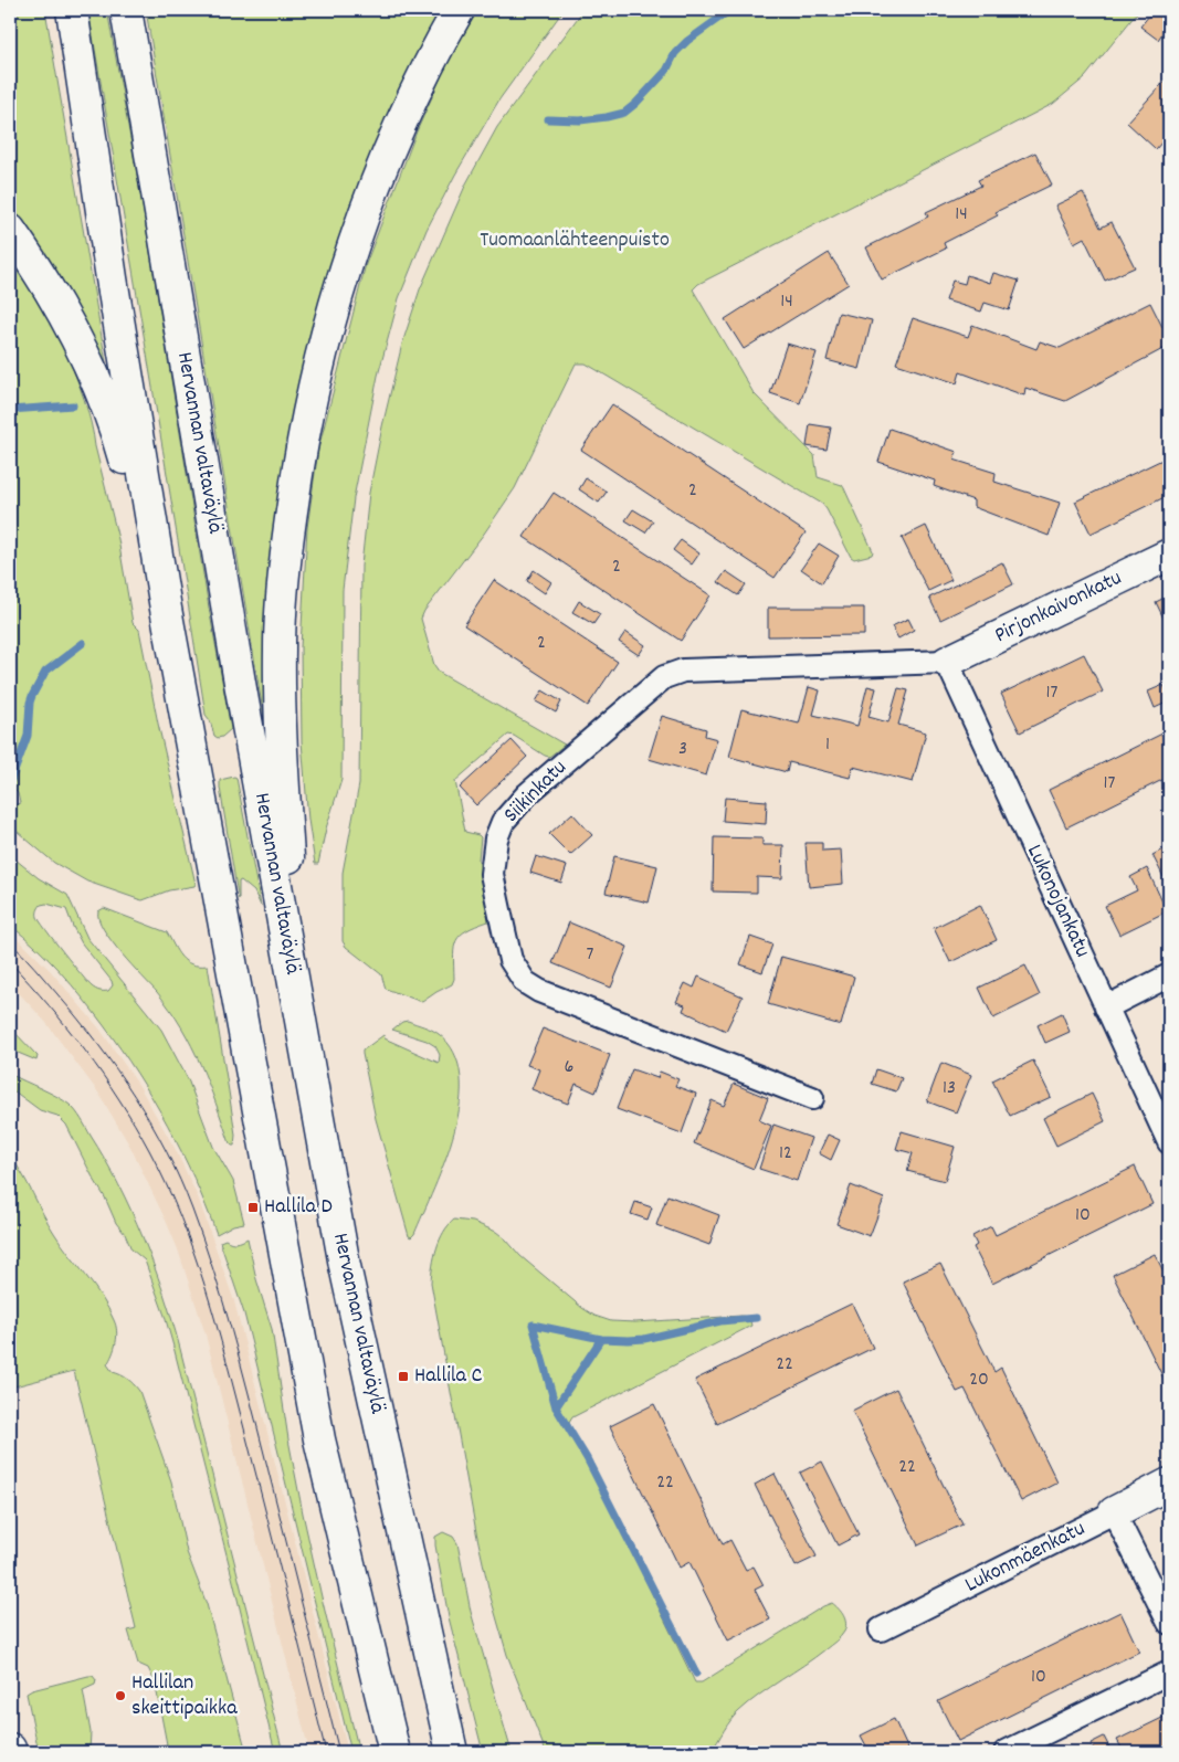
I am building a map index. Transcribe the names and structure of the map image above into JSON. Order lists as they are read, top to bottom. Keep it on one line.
{"streets":{"main road":["Hervannan valtaväylä","Pirjonkaivonkatu","Lukonmäenkatu"],"street":["Siikinkatu","Lukonojankatu"]},"crossings":[["Pirjonkaivonkatu","Siikinkatu"],["Pirjonkaivonkatu","Lukonojankatu"],["Siikinkatu","Lukonojankatu"]],"parks":["Tuomaanlähteenpuisto"],"places":{"transit":["Hallila D","Hallila C"],"other":["Hallilan skeittipaikka"]},"house_numbers":["14","14","2","2","2","17","1","3","17","7","6","13","12","10","22","20","22","22","10"]}
